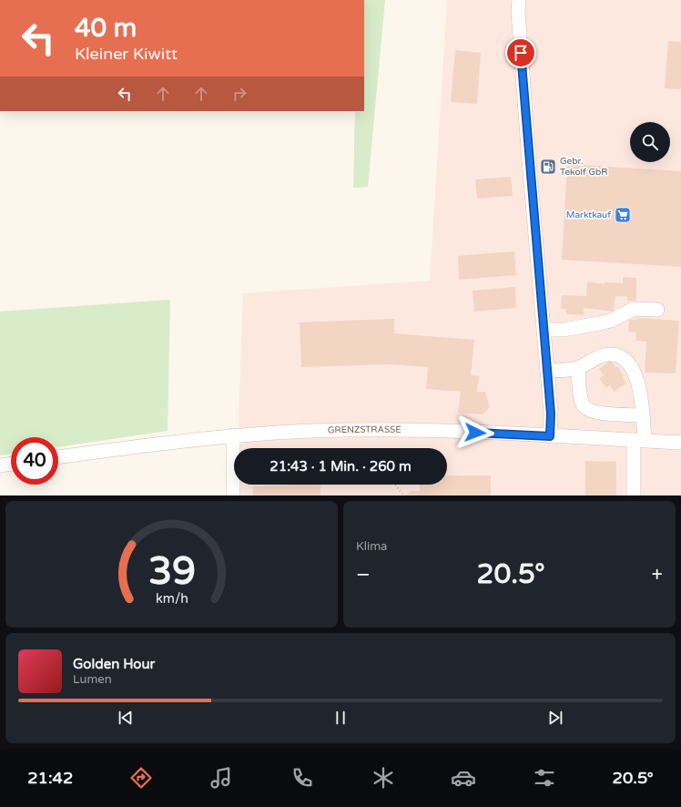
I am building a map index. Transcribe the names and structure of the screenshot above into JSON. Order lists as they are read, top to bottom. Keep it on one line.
{"streets":{"street":["GRENZSTRASSE"]},"places":{"fuel station":["Gebr. Tekolf GbR"],"supermarket":["Marktkauf"]},"page":{"turn":["40 m","Kleiner Kiwitt"],"limit":"40","trip":"21:43 · 1 Min. · 260 m","tile":"Klima","heat":["−","20.5°","+"],"song":["Golden Hour","Lumen"],"tabs":["21:42","20.5°"],"gauge":["39","km/h"]}}
